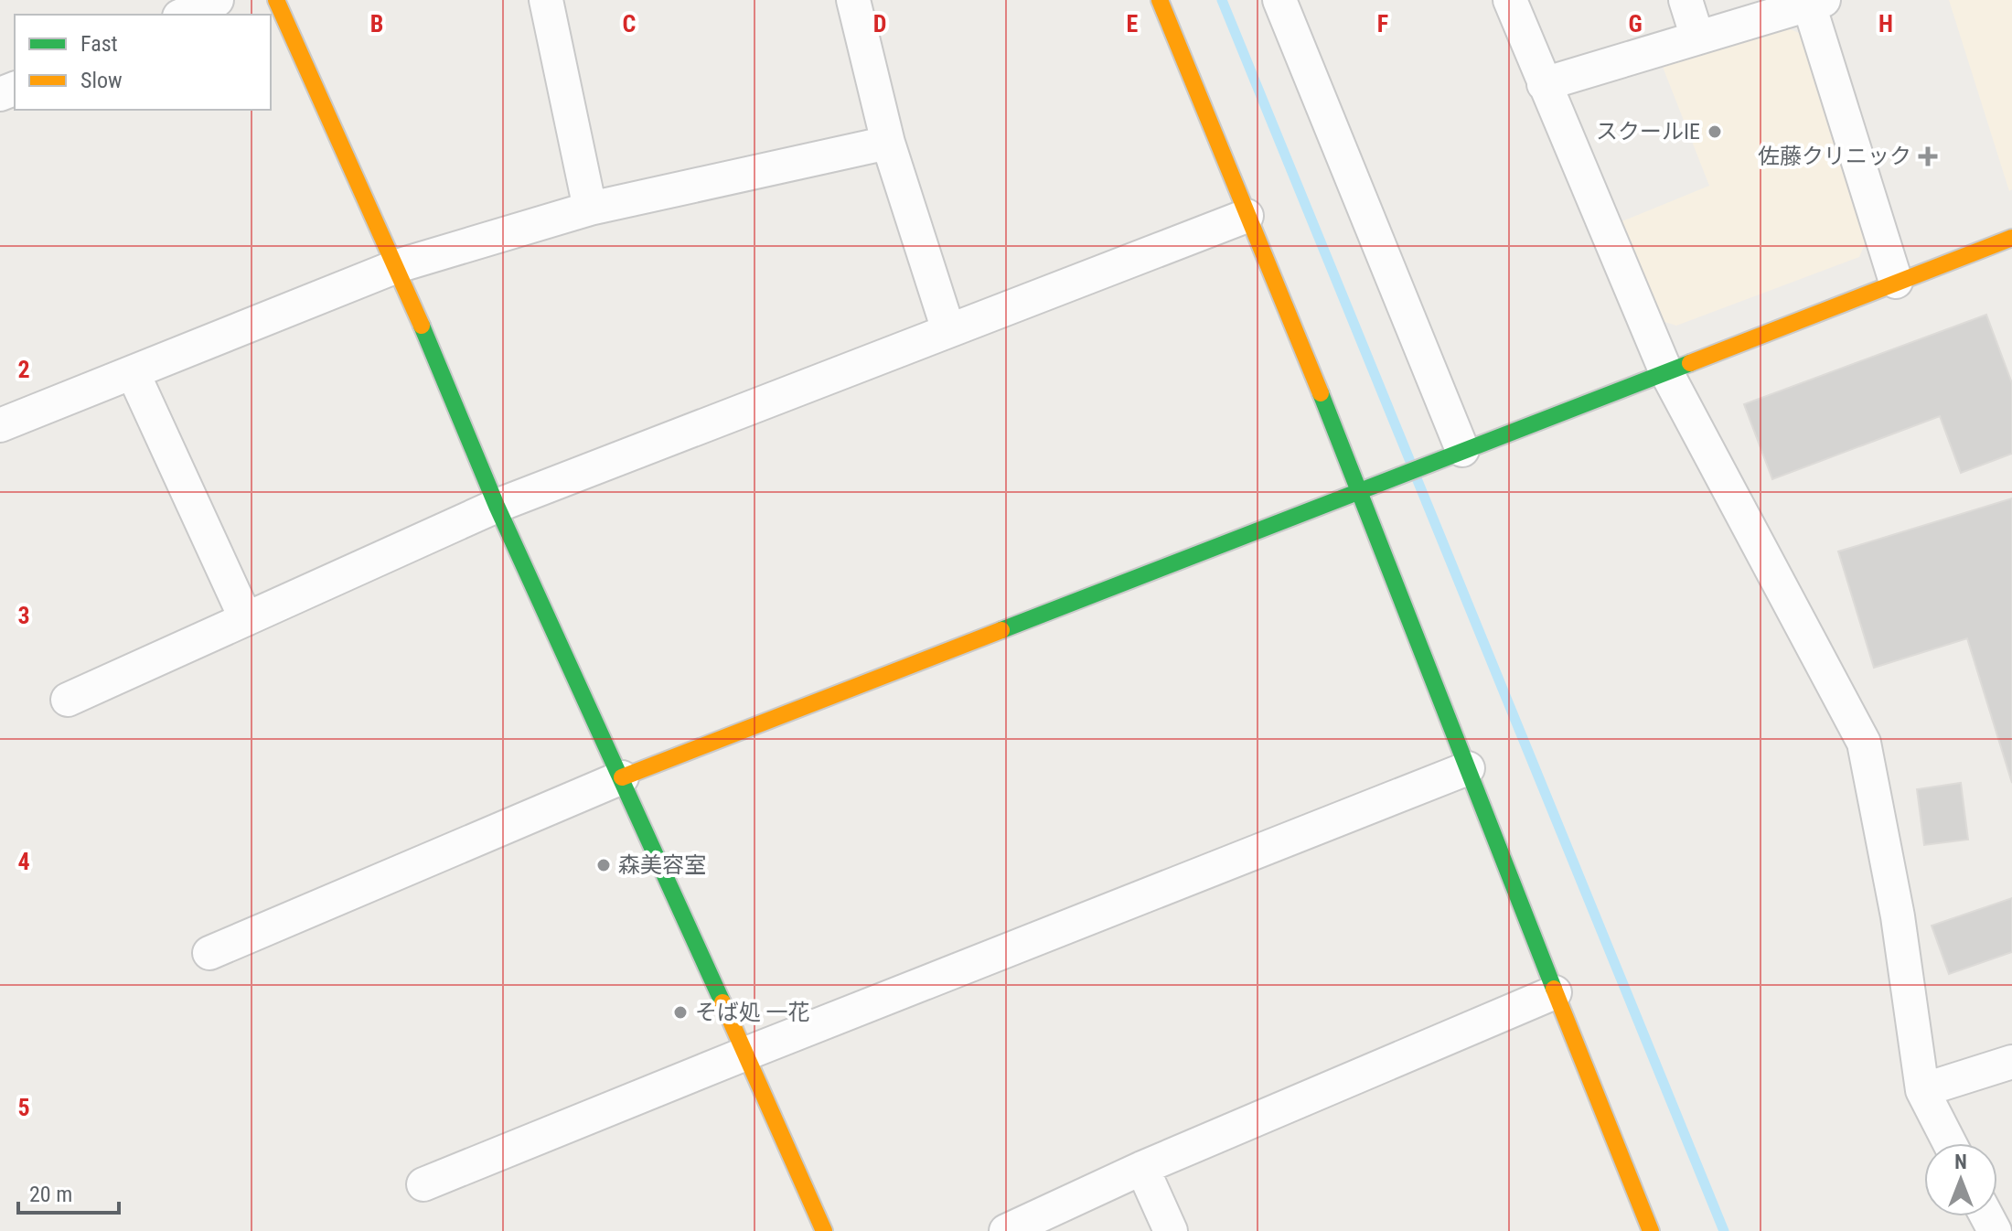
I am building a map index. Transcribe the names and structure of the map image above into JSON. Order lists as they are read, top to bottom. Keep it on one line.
{"places":{"other":["スクールIE","森美容室","そば処 一花"],"health":["佐藤クリニック"]},"legend":["Fast","Slow"],"scale_bar":"20 m","north":"top","grid":{"columns":["B","C","D","E","F","G","H"],"rows":["2","3","4","5"]}}
